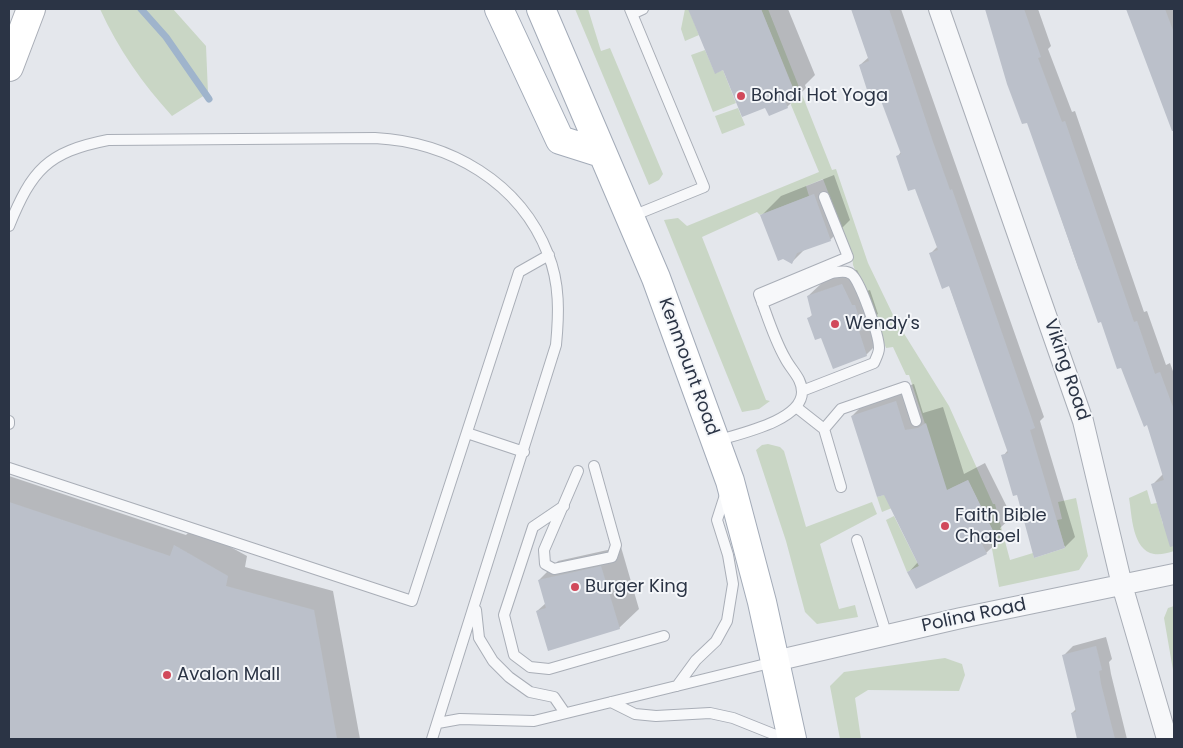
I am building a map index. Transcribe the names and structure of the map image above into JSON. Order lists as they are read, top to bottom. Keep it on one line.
{"streets":{"main road":["Kenmount Road"],"street":["Viking Road","Polina Road"]},"crossings":[["Kenmount Road","Polina Road"],["Viking Road","Polina Road"]],"places":["Bohdi Hot Yoga","Wendy's","Faith Bible Chapel","Burger King","Avalon Mall"]}
